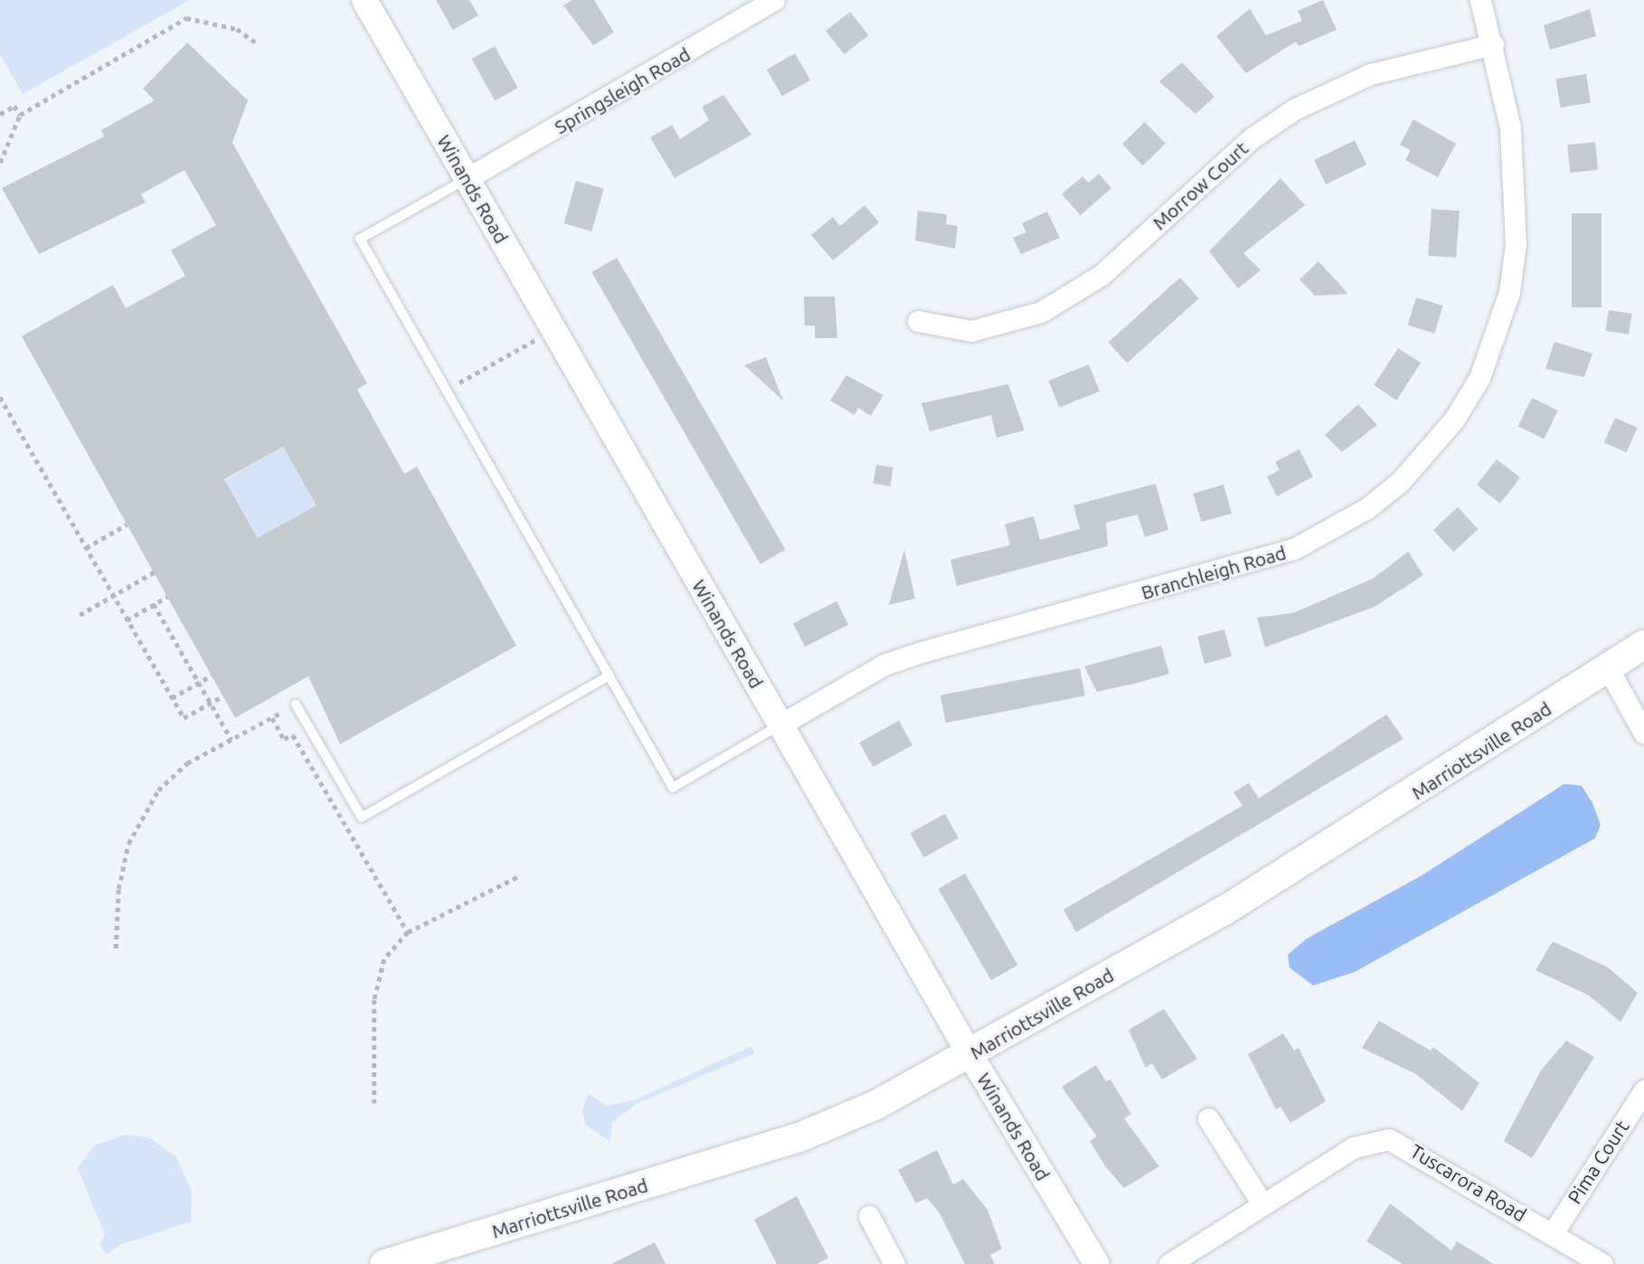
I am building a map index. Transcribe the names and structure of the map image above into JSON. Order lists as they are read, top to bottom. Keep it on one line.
{"streets":{"main road":["Marriottsville Road"],"street":["Springsleigh Road","Morrow Court","Winands Road","Branchleigh Road","Pima Court","Tuscarora Road"]},"crossings":[["Springsleigh Road","Winands Road"],["Morrow Court","Branchleigh Road"],["Winands Road","Branchleigh Road"],["Winands Road","Marriottsville Road"],["Pima Court","Tuscarora Road"]]}
